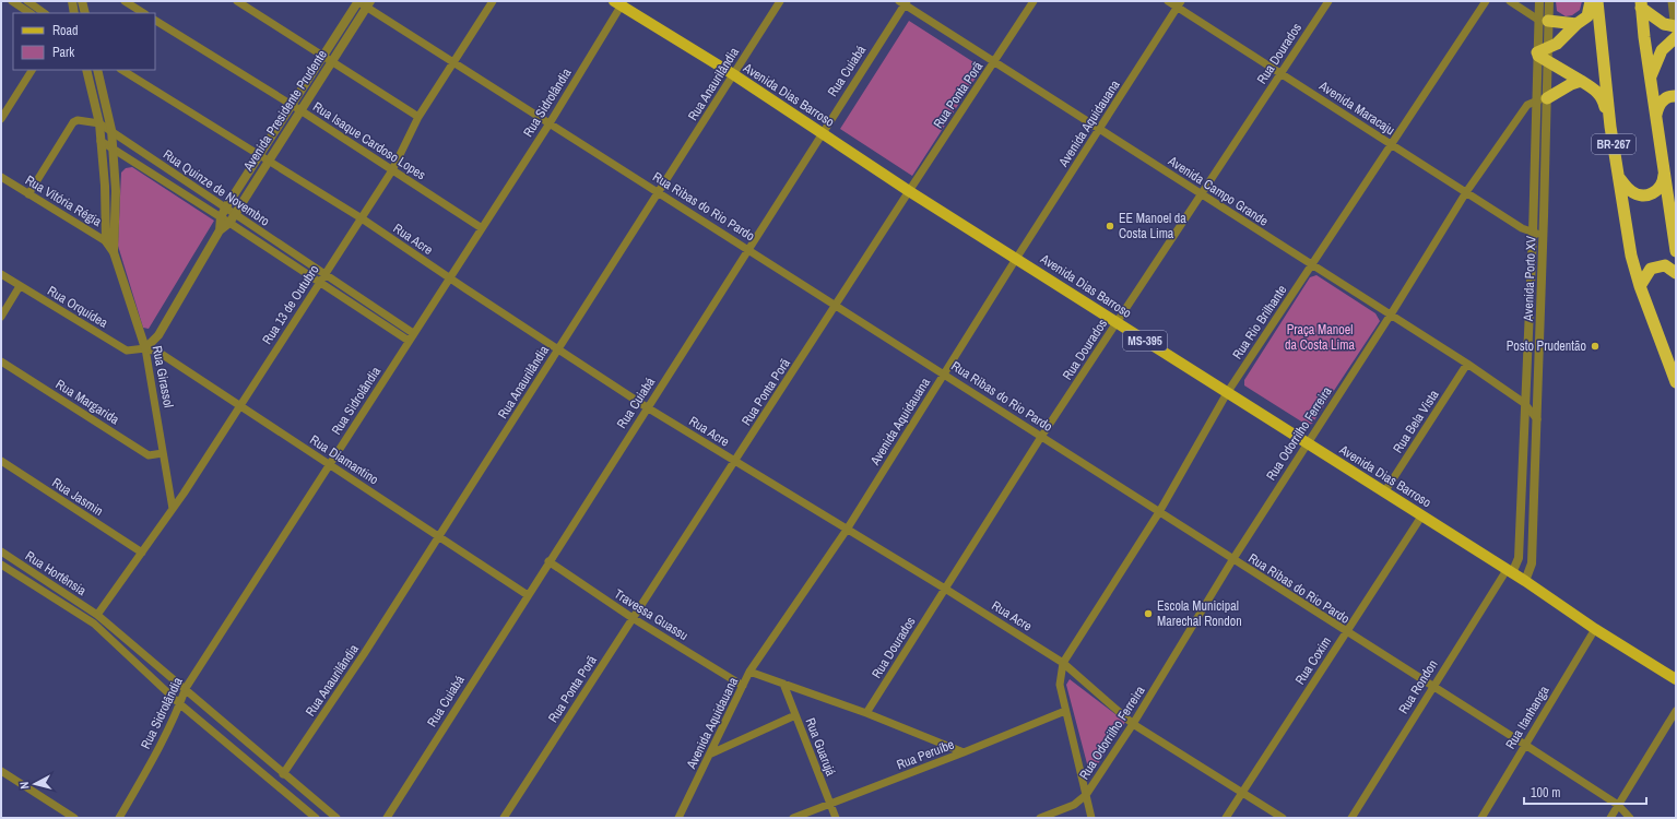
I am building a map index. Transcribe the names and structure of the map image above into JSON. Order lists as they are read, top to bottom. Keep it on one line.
{"streets":{"highway":["BR-267"],"main road":["Avenida Dias Barroso","MS-395"],"street":["Rua Dourados","Rua Cuiabá","Rua Anaurilândia","Rua Ponta Porã","Rua Sidrolândia","Avenida Maracaju","Avenida Presidente Prudente","Avenida Aquidauana","Rua Isaque Cardoso Lopes","Rua Quinze de Novembro","Avenida Campo Grande","Rua Vitória Régia","Rua Ribas do Rio Pardo","Rua Acre","Avenida Porto XV","Rua 13 de Outubro","Rua Orquídea","Rua Rio Brilhante","Rua Girassol","Rua Margarida","Rua Bela Vista","Rua Odorrilho Ferreira","Rua Diamantino","Rua Jasmin","Rua Hortênsia","Travessa Guassu","Rua Coxim","Rua Rondon","Rua Itanhanga","Rua Guarujá","Rua Peruíbe"]},"crossings":[["Rua Dourados","Avenida Dias Barroso"],["Rua Dourados","Avenida Maracaju"],["Rua Dourados","Avenida Campo Grande"],["Rua Dourados","Rua Ribas do Rio Pardo"],["Rua Dourados","Rua Acre"],["Rua Cuiabá","Avenida Dias Barroso"],["Rua Cuiabá","Avenida Campo Grande"],["Rua Cuiabá","Rua Ribas do Rio Pardo"],["Rua Cuiabá","Rua Acre"],["Rua Cuiabá","Rua Diamantino"],["Rua Cuiabá","Travessa Guassu"],["Rua Anaurilândia","Avenida Dias Barroso"],["Rua Anaurilândia","Rua Ribas do Rio Pardo"],["Rua Anaurilândia","Rua Acre"],["Rua Anaurilândia","Rua Diamantino"],["Rua Anaurilândia","Rua Hortênsia"],["Avenida Dias Barroso","Rua Ponta Porã"],["Avenida Dias Barroso","Rua Sidrolândia"],["Avenida Dias Barroso","Avenida Aquidauana"],["Avenida Dias Barroso","Avenida Porto XV"],["Avenida Dias Barroso","Rua Rio Brilhante"],["Avenida Dias Barroso","Rua Bela Vista"],["Avenida Dias Barroso","Rua Odorrilho Ferreira"],["Avenida Dias Barroso","Rua Coxim"],["Avenida Dias Barroso","Rua Rondon"],["Avenida Dias Barroso","Rua Itanhanga"],["Rua Ponta Porã","Avenida Campo Grande"],["Rua Ponta Porã","Rua Ribas do Rio Pardo"],["Rua Ponta Porã","Rua Acre"],["Rua Ponta Porã","Travessa Guassu"],["Rua Sidrolândia","Rua Isaque Cardoso Lopes"],["Rua Sidrolândia","Rua Quinze de Novembro"],["Rua Sidrolândia","Rua Ribas do Rio Pardo"],["Rua Sidrolândia","Rua Acre"],["Rua Sidrolândia","Rua Diamantino"],["Rua Sidrolândia","Rua Hortênsia"],["Avenida Maracaju","Avenida Aquidauana"],["Avenida Maracaju","Avenida Porto XV"],["Avenida Maracaju","Rua Rio Brilhante"],["Avenida Maracaju","Rua Odorrilho Ferreira"],["Avenida Presidente Prudente","Rua Isaque Cardoso Lopes"],["Avenida Presidente Prudente","Rua Quinze de Novembro"],["Avenida Presidente Prudente","Rua Ribas do Rio Pardo"],["Avenida Presidente Prudente","Rua Acre"],["Avenida Presidente Prudente","Rua Orquídea"],["Avenida Presidente Prudente","Rua Girassol"],["Avenida Presidente Prudente","Rua Diamantino"],["Avenida Aquidauana","Avenida Campo Grande"],["Avenida Aquidauana","Rua Ribas do Rio Pardo"],["Avenida Aquidauana","Rua Acre"],["Avenida Aquidauana","Travessa Guassu"],["Rua Isaque Cardoso Lopes","Rua 13 de Outubro"],["Rua Quinze de Novembro","Rua Vitória Régia"],["Rua Quinze de Novembro","Rua 13 de Outubro"],["Rua Quinze de Novembro","Rua Girassol"],["Avenida Campo Grande","Avenida Porto XV"],["Avenida Campo Grande","Rua Rio Brilhante"],["Avenida Campo Grande","Rua Bela Vista"],["Avenida Campo Grande","Rua Odorrilho Ferreira"],["Rua Vitória Régia","Rua Girassol"],["Rua Ribas do Rio Pardo","Rua 13 de Outubro"],["Rua Ribas do Rio Pardo","Rua Rio Brilhante"],["Rua Ribas do Rio Pardo","Rua Odorrilho Ferreira"],["Rua Ribas do Rio Pardo","Rua Coxim"],["Rua Ribas do Rio Pardo","Rua Rondon"],["Rua Ribas do Rio Pardo","Rua Itanhanga"],["Rua Acre","Rua 13 de Outubro"],["Rua Acre","Rua Rio Brilhante"],["Rua Acre","Rua Odorrilho Ferreira"],["Rua Acre","Rua Coxim"],["Avenida Porto XV","Rua Odorrilho Ferreira"],["Avenida Porto XV","Rua Rondon"],["Rua 13 de Outubro","Rua Girassol"],["Rua 13 de Outubro","Rua Diamantino"],["Rua 13 de Outubro","Rua Jasmin"],["Rua 13 de Outubro","Rua Hortênsia"],["Rua Orquídea","Rua Girassol"],["Rua Orquídea","Rua Diamantino"],["Rua Girassol","Rua Margarida"],["Rua Girassol","Rua Diamantino"],["Rua Guarujá","Rua Peruíbe"]],"parks":["Praça Manoel da Costa Lima"],"places":["EE Manoel da Costa Lima","Posto Prudentão","Escola Municipal Marechal Rondon"],"legend":["Road","Park"],"scale_bar":"100 m","north":"left"}
